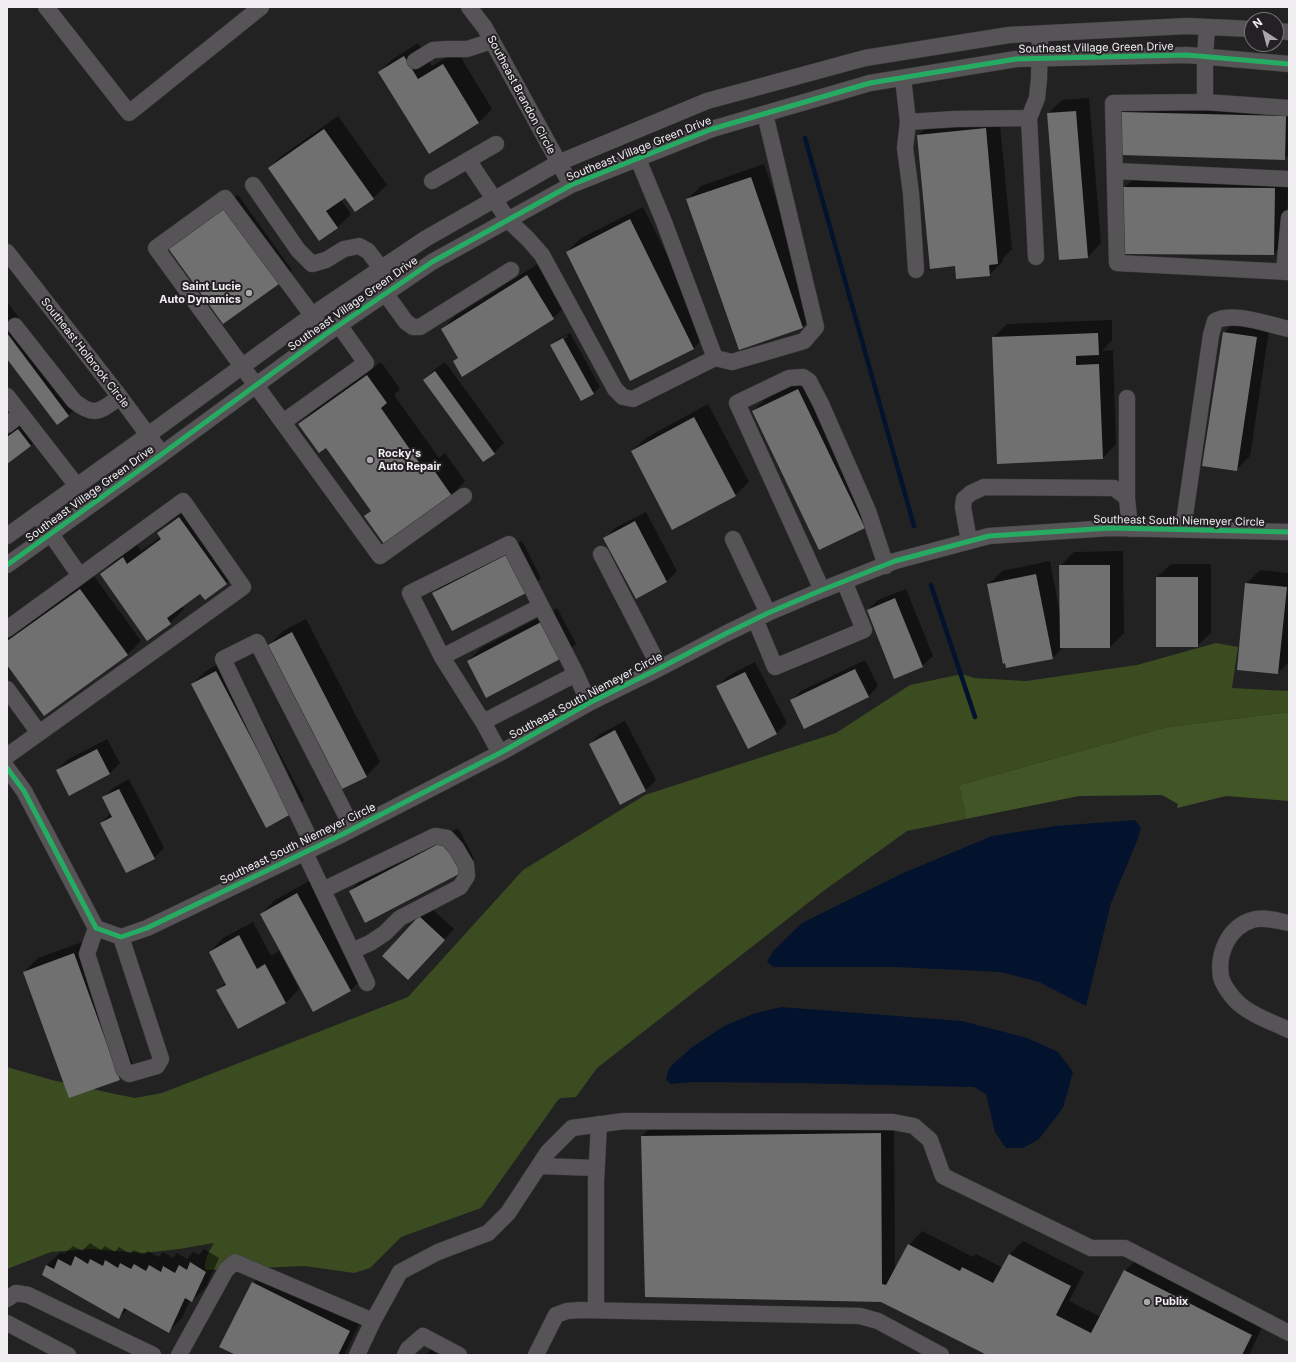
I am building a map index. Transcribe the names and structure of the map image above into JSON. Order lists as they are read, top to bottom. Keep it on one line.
{"streets":{"street":["Southeast Village Green Drive","Southeast Brandon Circle","Southeast Holbrook Circle","Southeast South Niemeyer Circle"]},"crossings":[["Southeast Village Green Drive","Southeast Brandon Circle"],["Southeast Village Green Drive","Southeast Holbrook Circle"]],"places":["Saint Lucie Auto Dynamics","Rocky's Auto Repair","Publix"],"north":"top left"}
